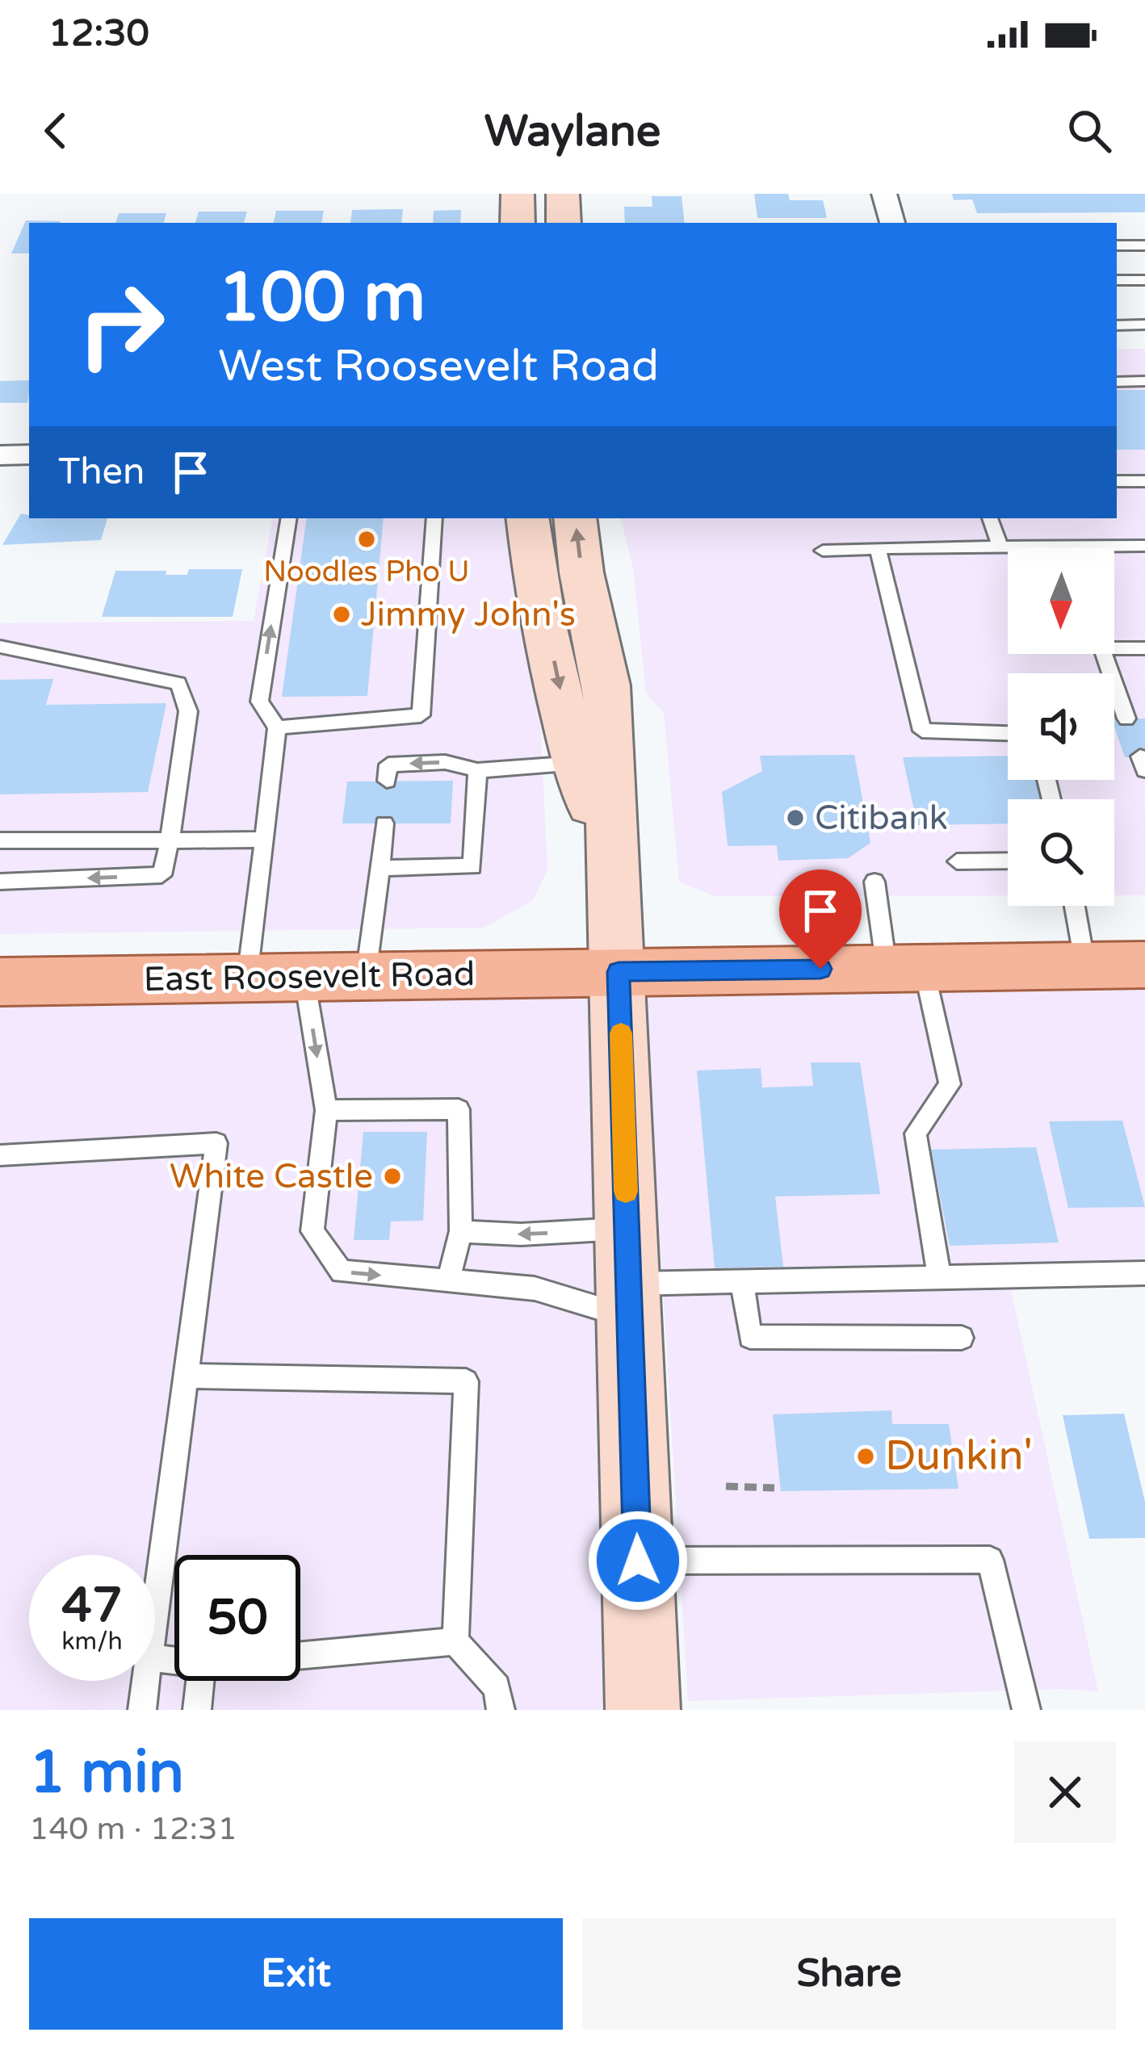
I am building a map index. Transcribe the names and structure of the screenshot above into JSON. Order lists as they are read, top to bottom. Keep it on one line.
{"streets":{"main road":["East Roosevelt Road"]},"places":["Noodles Pho U","Jimmy John's","Citibank","White Castle","Dunkin'"],"north":"bottom","page":{"status":"12:30","header":"Waylane","turn":["100 m","West Roosevelt Road"],"then":"Then","speed":"47 km/h","limit":"50","heading":["1 min","140 m · 12:31"],"buttons":["Exit","Share"]}}
